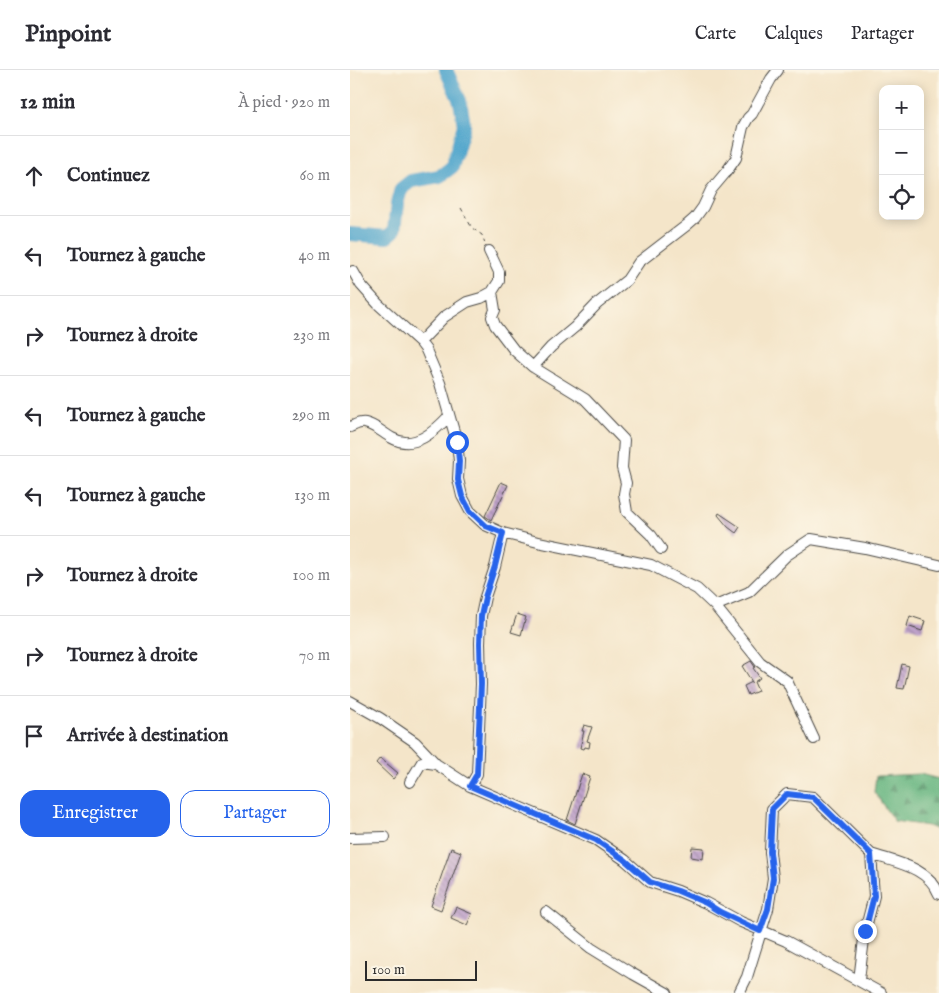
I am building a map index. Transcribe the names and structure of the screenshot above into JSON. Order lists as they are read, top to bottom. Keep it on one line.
{"scale_bar":"100 m","page":{"header":"Pinpoint","nav":["Carte","Calques","Partager"],"heading":["12 min","À pied · 920 m"],"map_buttons":["+","−"],"list":[["Continuez","60 m"],["Tournez à gauche","40 m"],["Tournez à droite","230 m"],["Tournez à gauche","290 m"],["Tournez à gauche","130 m"],["Tournez à droite","100 m"],["Tournez à droite","70 m"],"Arrivée à destination"],"buttons":["Enregistrer","Partager"],"scale":"100 m"}}
